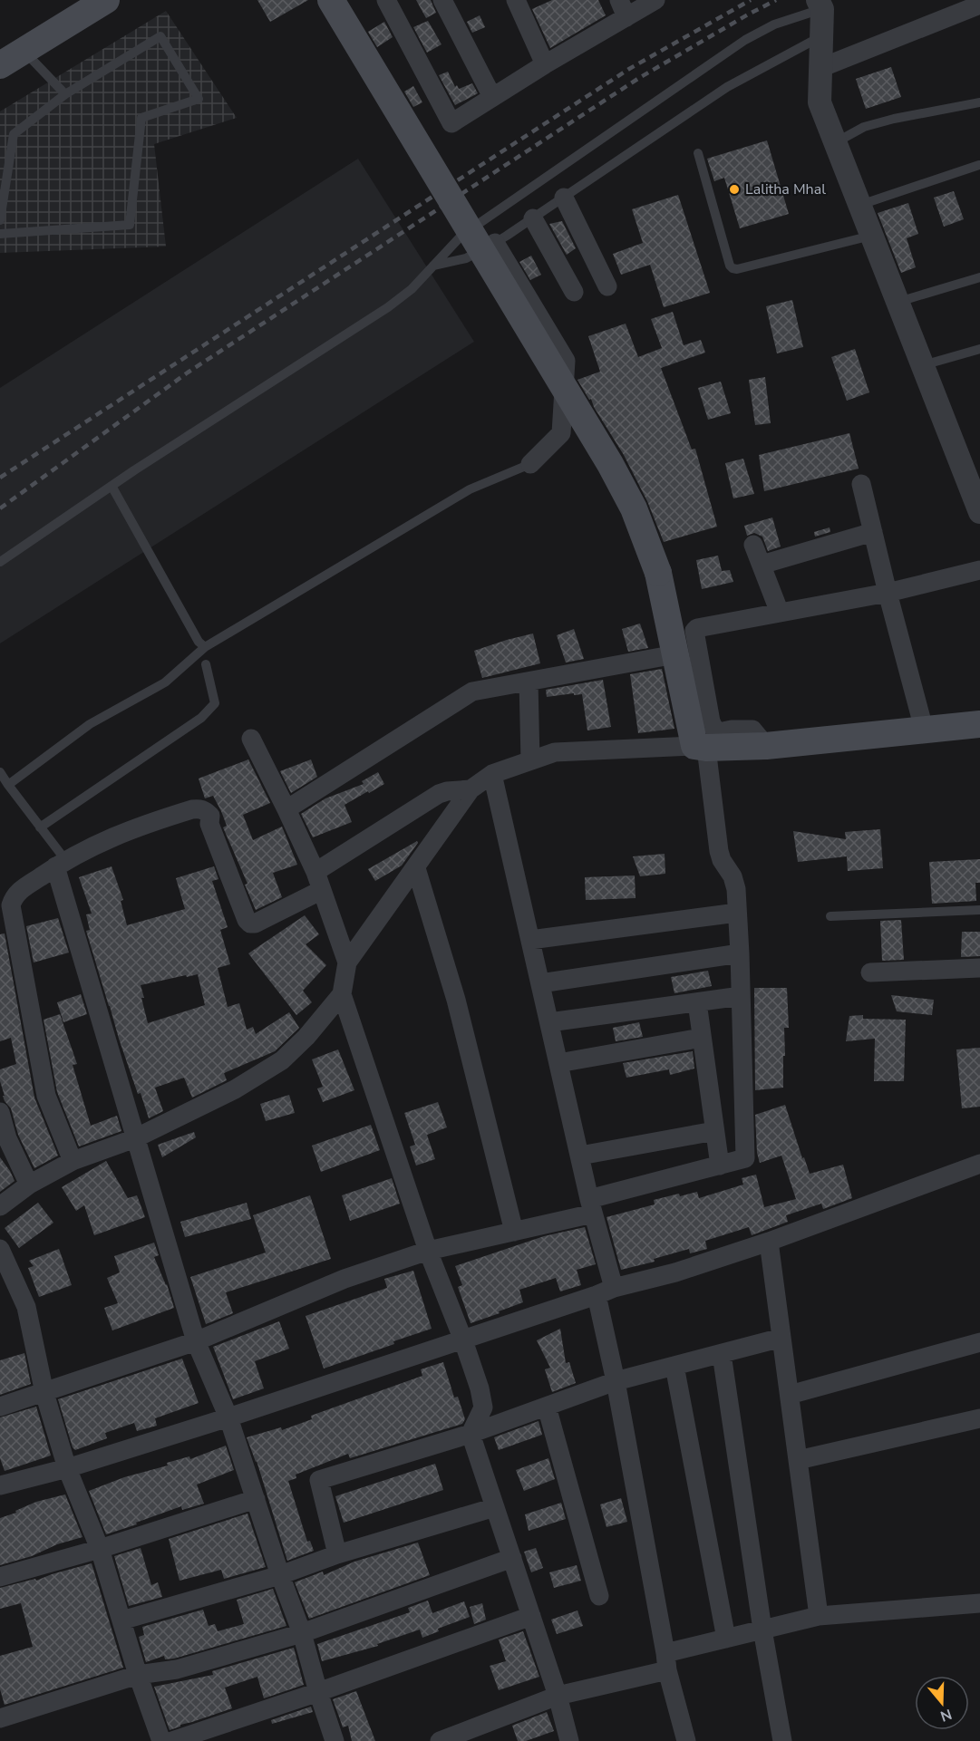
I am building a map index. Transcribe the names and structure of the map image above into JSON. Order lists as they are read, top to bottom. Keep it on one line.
{"places":["Lalitha Mhal"],"north":"bottom"}
